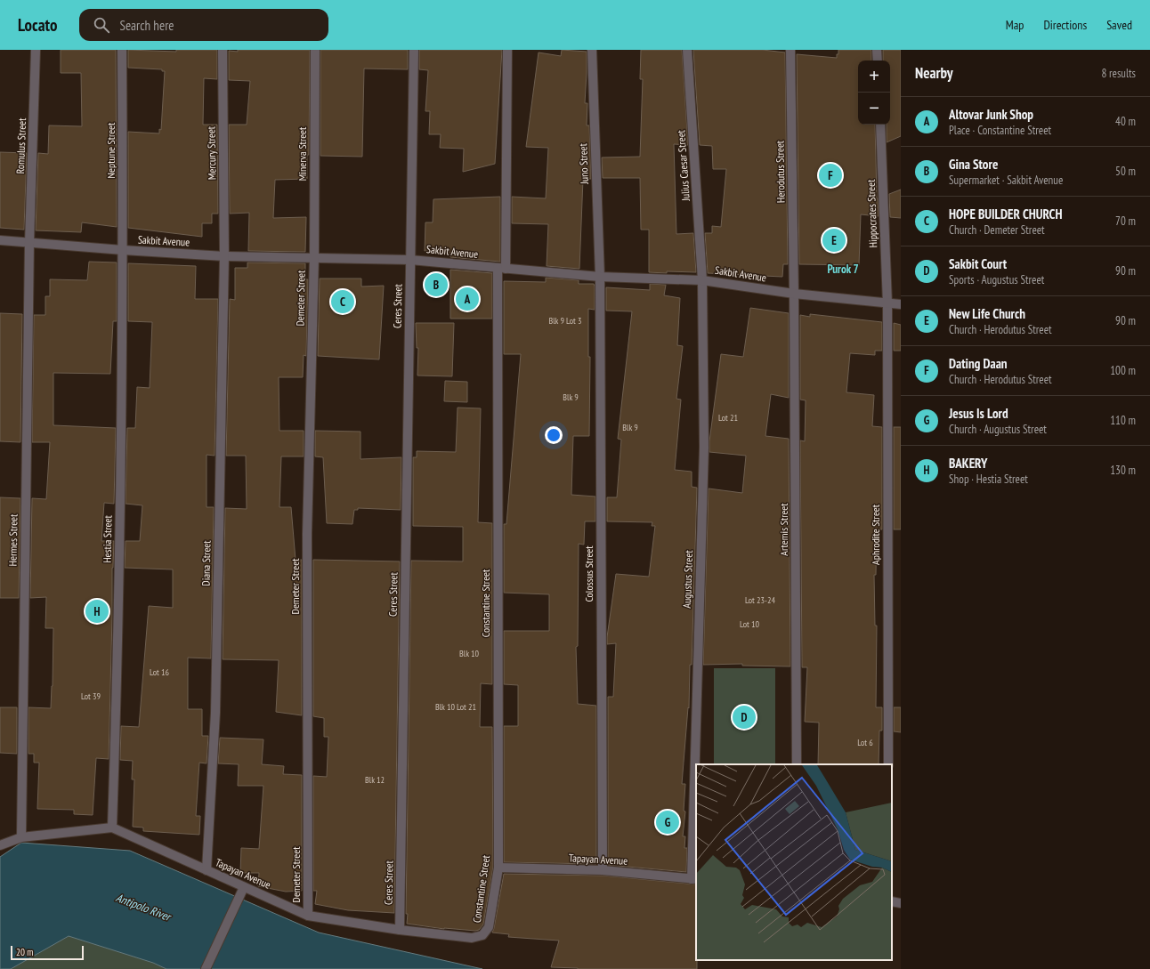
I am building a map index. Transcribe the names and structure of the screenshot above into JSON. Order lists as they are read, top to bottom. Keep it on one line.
{"streets":{"street":["Romulus Street","Neptune Street","Mercury Street","Minerva Street","Juno Street","Julius Caesar Street","Herodutus Street","Hippocrates Street","Sakbit Avenue","Demeter Street","Ceres Street","Artemis Street","Aphrodite Street","Hestia Street","Hermes Street","Diana Street","Colossus Street","Augustus Street","Constantine Street","Tapayan Avenue"]},"crossings":[["Romulus Street","Sakbit Avenue"],["Romulus Street","Hermes Street"],["Neptune Street","Sakbit Avenue"],["Neptune Street","Hestia Street"],["Mercury Street","Sakbit Avenue"],["Mercury Street","Diana Street"],["Minerva Street","Sakbit Avenue"],["Minerva Street","Demeter Street"],["Juno Street","Sakbit Avenue"],["Juno Street","Colossus Street"],["Julius Caesar Street","Sakbit Avenue"],["Julius Caesar Street","Augustus Street"],["Herodutus Street","Sakbit Avenue"],["Herodutus Street","Artemis Street"],["Hippocrates Street","Sakbit Avenue"],["Hippocrates Street","Aphrodite Street"],["Sakbit Avenue","Demeter Street"],["Sakbit Avenue","Ceres Street"],["Sakbit Avenue","Artemis Street"],["Sakbit Avenue","Aphrodite Street"],["Sakbit Avenue","Hestia Street"],["Sakbit Avenue","Hermes Street"],["Sakbit Avenue","Diana Street"],["Sakbit Avenue","Colossus Street"],["Sakbit Avenue","Augustus Street"],["Sakbit Avenue","Constantine Street"],["Demeter Street","Tapayan Avenue"],["Ceres Street","Tapayan Avenue"],["Hestia Street","Tapayan Avenue"],["Diana Street","Tapayan Avenue"],["Colossus Street","Tapayan Avenue"],["Augustus Street","Tapayan Avenue"],["Constantine Street","Tapayan Avenue"]],"districts":["Purok 7"],"water":["Antipolo River"],"house_numbers":["Blk 9 Lot 3","Blk 9","Lot 21","Blk 9","Lot 23-24","Lot 10","Blk 10","Lot 16","Lot 39","Blk 10 Lot 21","Lot 6","Blk 12"],"scale_bar":"20 m","page":{"header":"Locato","search":"Search here","nav":["Map","Directions","Saved"],"heading":["Nearby","8 results"],"map_buttons":["+","−"],"list":[{"mark":"A","name":"Altovar Junk Shop","note":"Place · Constantine Street","value":"40 m"},{"mark":"B","name":"Gina Store","note":"Supermarket · Sakbit Avenue","value":"50 m"},{"mark":"C","name":"HOPE BUILDER CHURCH","note":"Church · Demeter Street","value":"70 m"},{"mark":"D","name":"Sakbit Court","note":"Sports · Augustus Street","value":"90 m"},{"mark":"E","name":"New Life Church","note":"Church · Herodutus Street","value":"90 m"},{"mark":"F","name":"Dating Daan","note":"Church · Herodutus Street","value":"100 m"},{"mark":"G","name":"Jesus Is Lord","note":"Church · Augustus Street","value":"110 m"},{"mark":"H","name":"BAKERY","note":"Shop · Hestia Street","value":"130 m"}],"pins":["F","E","B","A","C","H","D","G"],"scale":"20 m"}}
